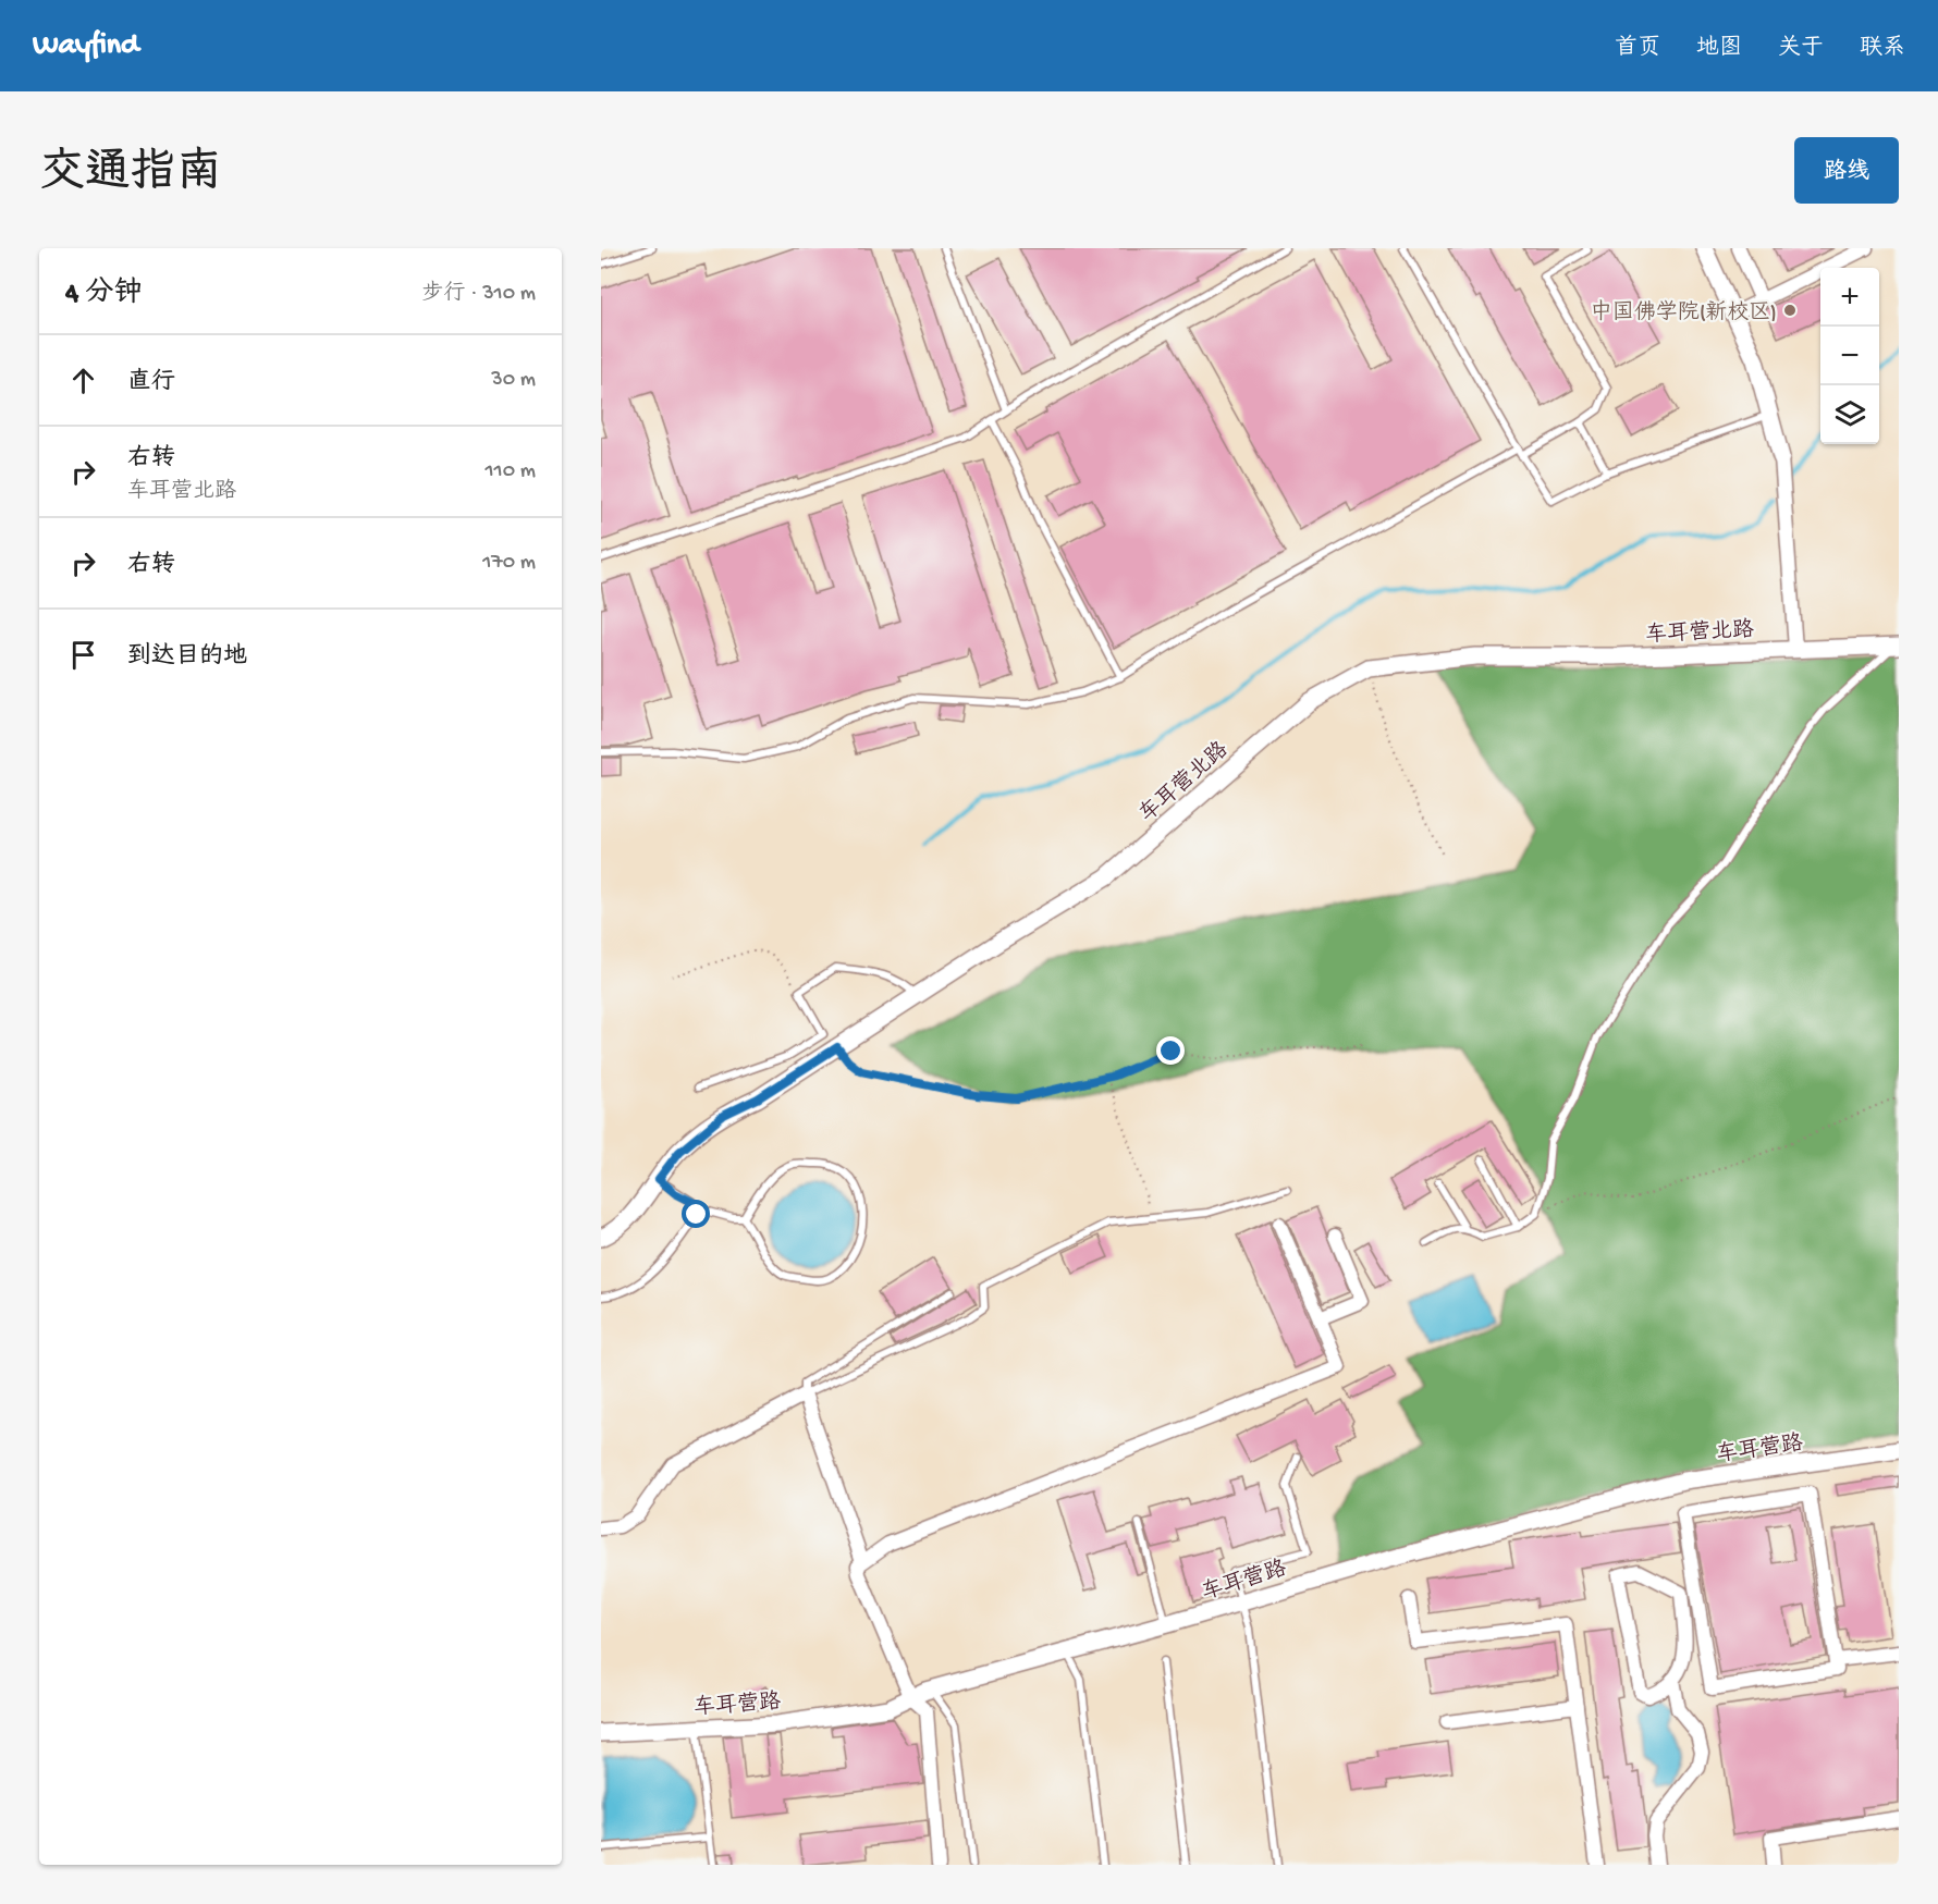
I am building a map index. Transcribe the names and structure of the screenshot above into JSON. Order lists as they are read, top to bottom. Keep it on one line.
{"streets":{"street":["车耳营北路","车耳营路"]},"places":["中国佛学院(新校区)"],"page":{"header":"Wayfind","nav":["首页","地图","关于","联系"],"title":"交通指南","buttons":"路线","heading":["4 分钟","步行 · 310 m"],"map_buttons":["+","−"],"list":[["直行","30 m"],["右转","车耳营北路","110 m"],["右转","170 m"],"到达目的地"]}}
